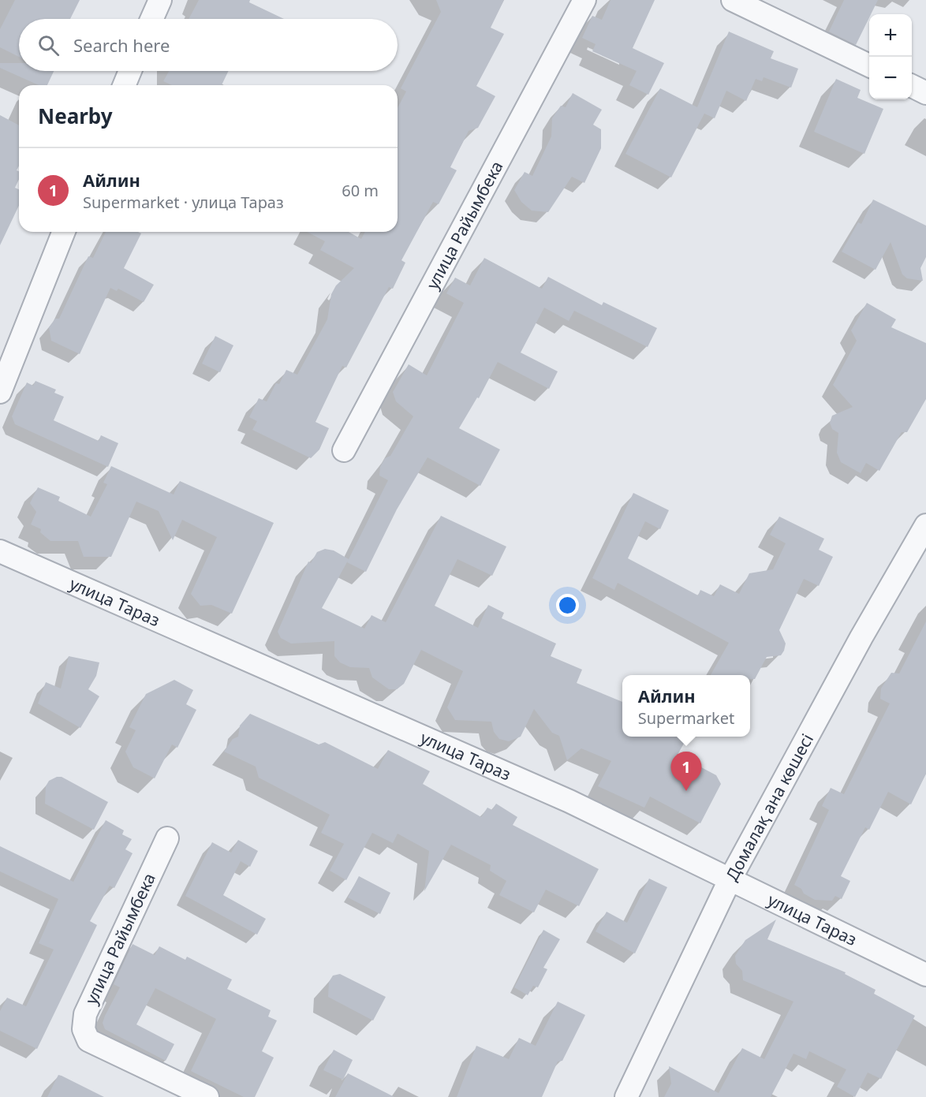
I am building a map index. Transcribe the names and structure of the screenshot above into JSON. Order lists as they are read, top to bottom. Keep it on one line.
{"streets":{"street":["улица Райымбека","улица Тараз","Домалақ ана көшесі"]},"crossings":[["улица Тараз","Домалақ ана көшесі"]],"page":{"map_buttons":["+","−"],"search":"Search here","heading":"Nearby","list":[{"mark":"1","name":"Айлин","note":"Supermarket · улица Тараз","value":"60 m"}],"popup":["Айлин","Supermarket"],"pins":"1"}}
